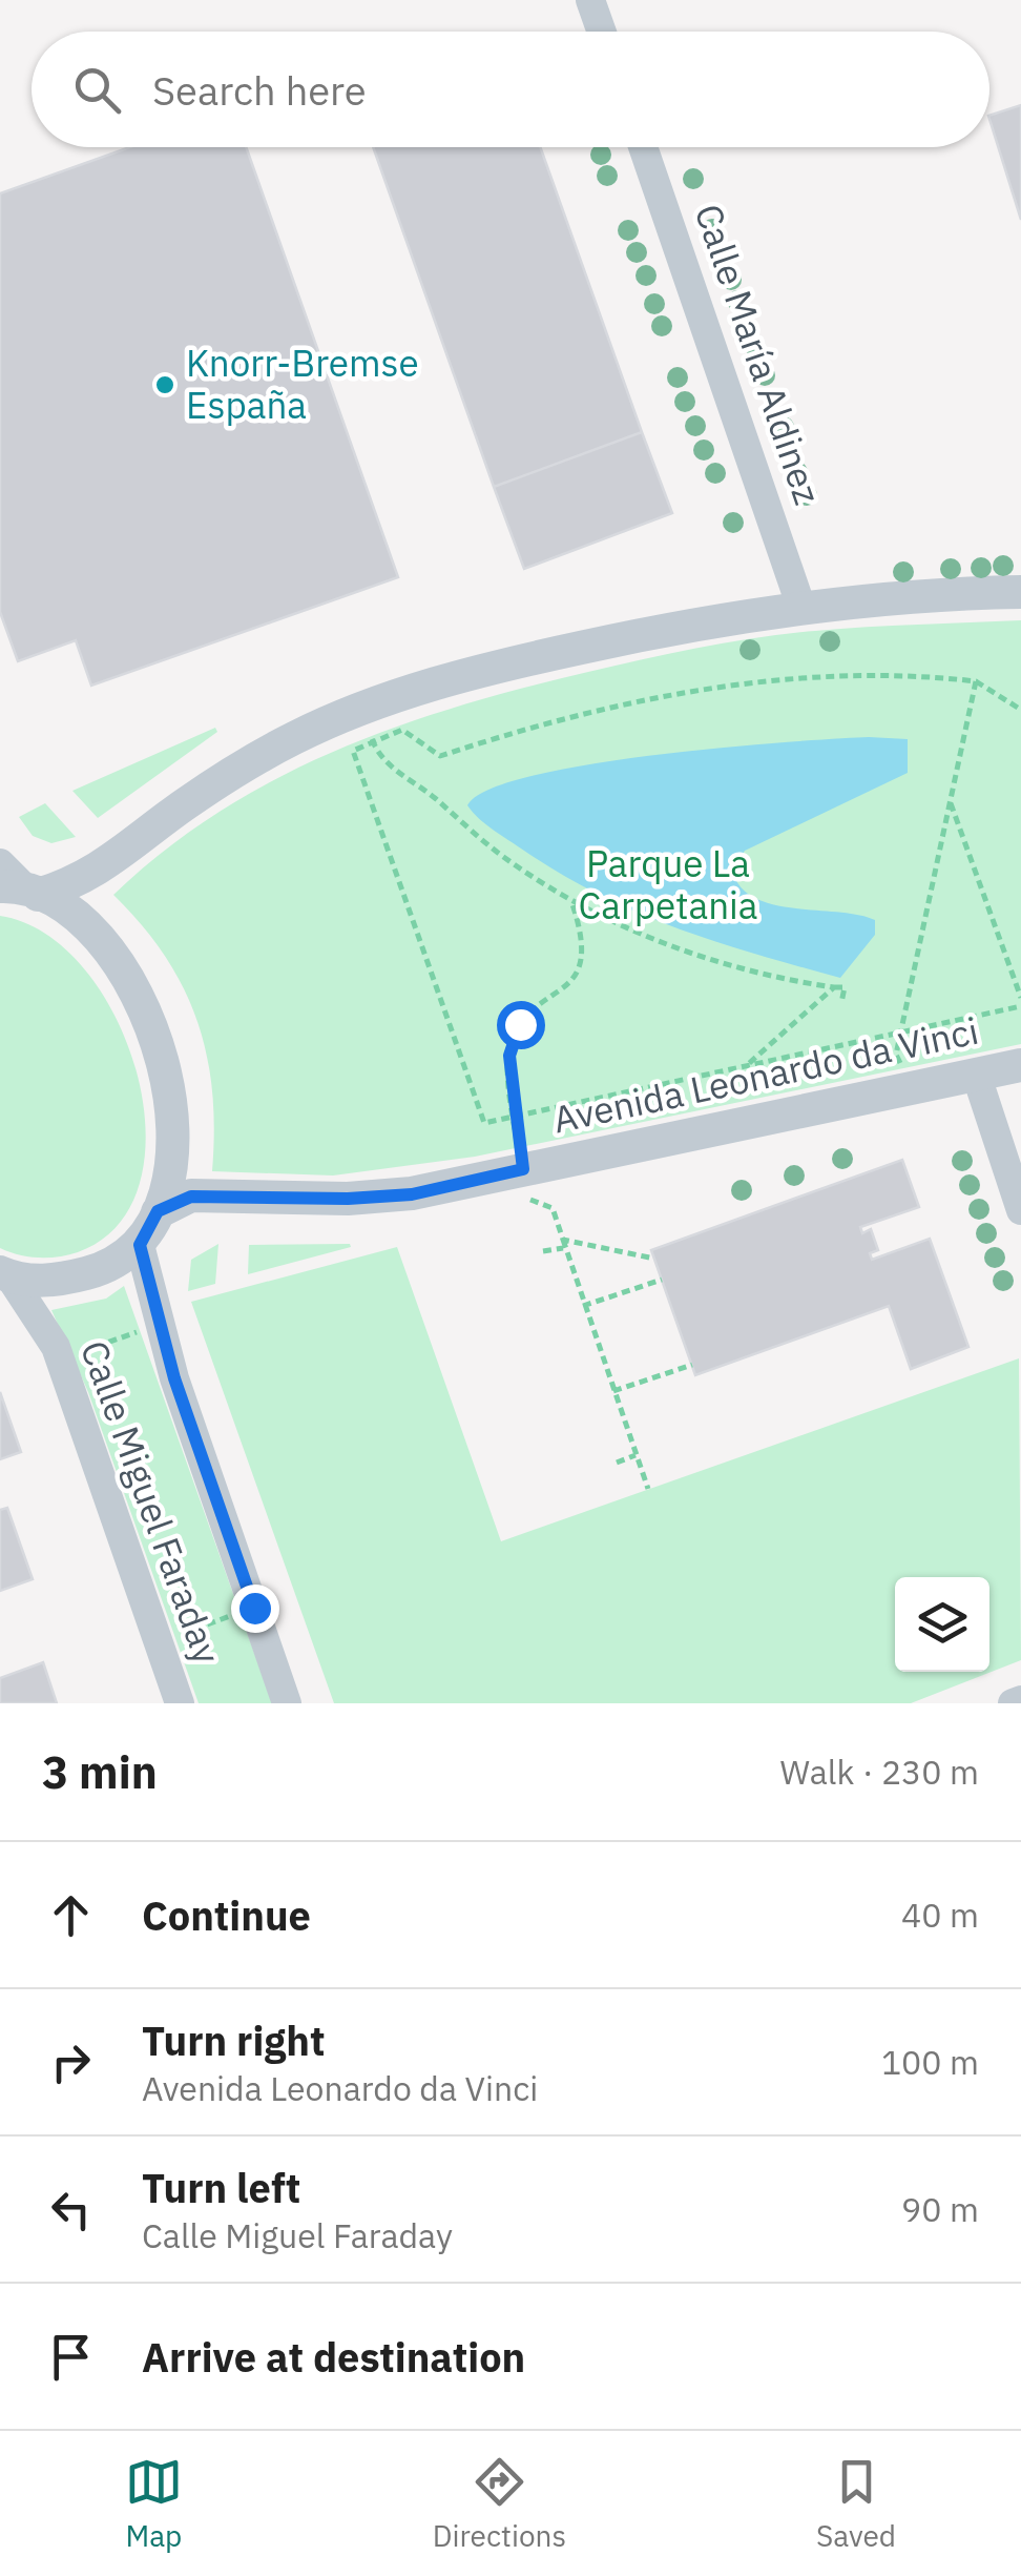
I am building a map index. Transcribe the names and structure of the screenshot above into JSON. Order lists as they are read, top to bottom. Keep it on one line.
{"streets":{"street":["Calle María Aldinez","Avenida Leonardo da Vinci","Calle Miguel Faraday"]},"parks":["Parque La Carpetania"],"places":["Knorr-Bremse España"],"page":{"search":"Search here","heading":["3 min","Walk · 230 m"],"list":[["Continue","40 m"],["Turn right","Avenida Leonardo da Vinci","100 m"],["Turn left","Calle Miguel Faraday","90 m"],"Arrive at destination"],"nav":["Map","Directions","Saved"]}}
